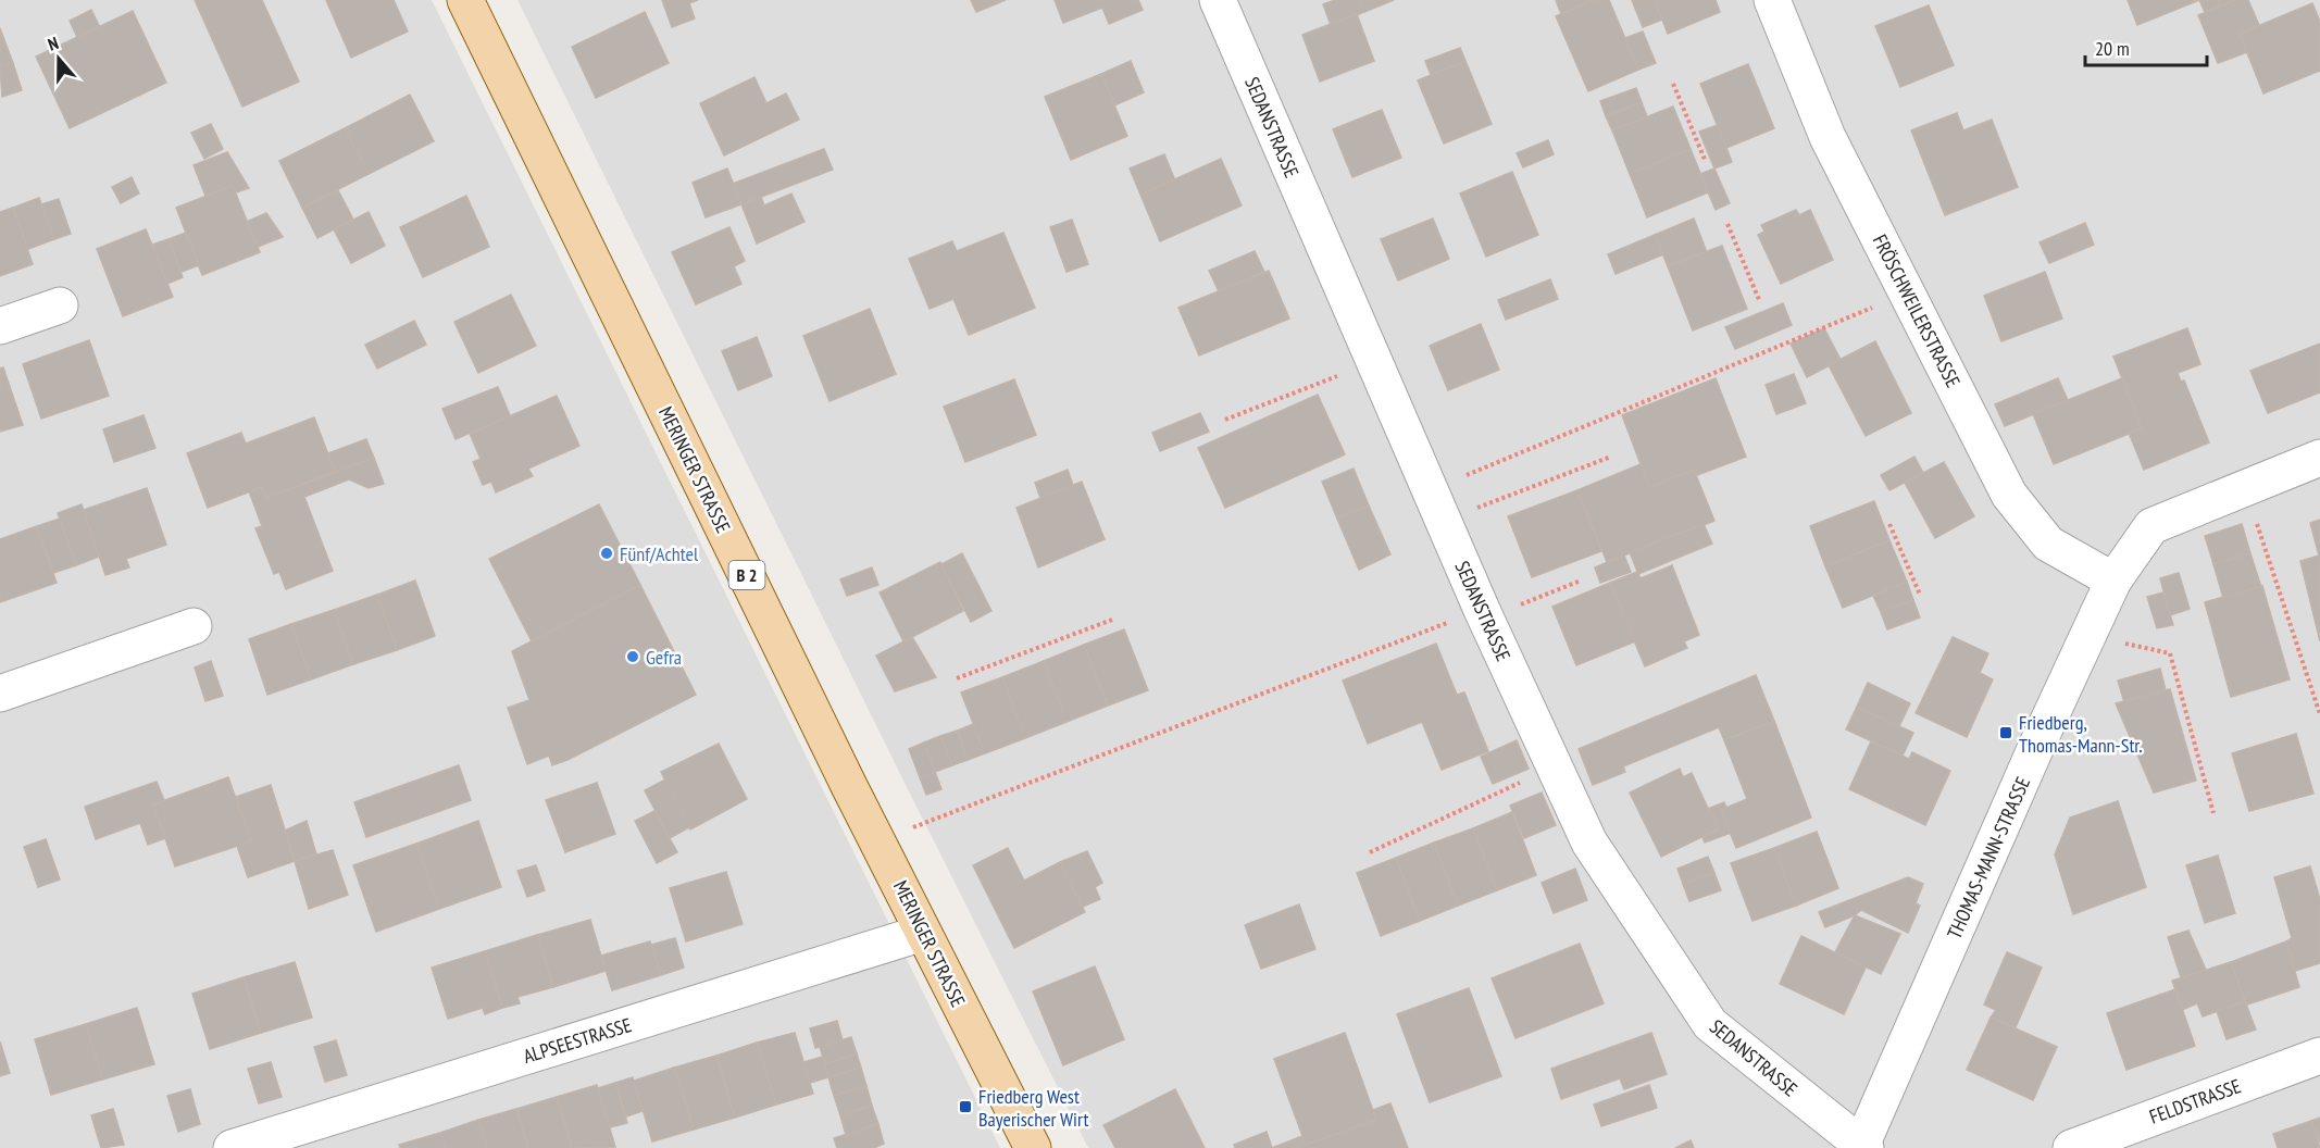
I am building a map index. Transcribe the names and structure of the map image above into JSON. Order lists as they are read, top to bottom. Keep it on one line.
{"streets":{"main road":["MERINGER STRASSE","B 2"],"street":["SEDANSTRASSE","FRÖSCHWEILERSTRASSE","THOMAS-MANN-STRASSE","ALPSEESTRASSE","FELDSTRASSE"]},"crossings":[["SEDANSTRASSE","THOMAS-MANN-STRASSE"],["FRÖSCHWEILERSTRASSE","THOMAS-MANN-STRASSE"],["MERINGER STRASSE","ALPSEESTRASSE"]],"places":{"other":["Fünf/Achtel","Gefra"],"transit":["Friedberg, Thomas-Mann-Str.","Friedberg West Bayerischer Wirt"]},"scale_bar":"20 m","north":"top"}
